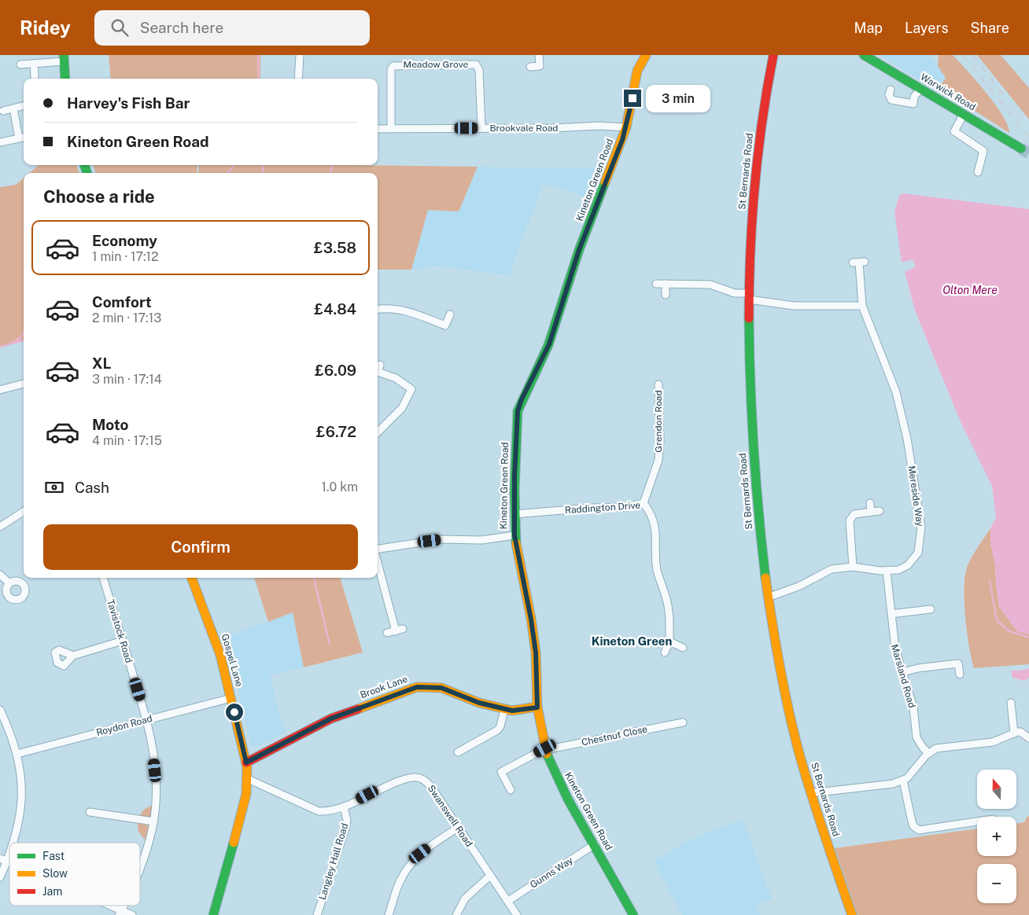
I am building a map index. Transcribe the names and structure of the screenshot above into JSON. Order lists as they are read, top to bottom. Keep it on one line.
{"streets":{"main road":["Warwick Road","St Bernards Road","Kineton Green Road","Gospel Lane","Brook Lane"],"street":["Meadow Grove","Brookvale Road","Grendon Road","Mereside Way","Raddington Drive","Tavistock Road","Marsland Road","Roydon Road","Chestnut Close","Swanswell Road","Langley Hall Road","Gunns Way"]},"crossings":[["Meadow Grove","Brookvale Road"],["Brookvale Road","Kineton Green Road"],["St Bernards Road","Mereside Way"],["Kineton Green Road","Raddington Drive"],["Kineton Green Road","Brook Lane"],["Kineton Green Road","Chestnut Close"],["Kineton Green Road","Gunns Way"],["Grendon Road","Raddington Drive"],["Mereside Way","Marsland Road"],["Tavistock Road","Roydon Road"],["Gospel Lane","Brook Lane"],["Gospel Lane","Roydon Road"],["Gospel Lane","Swanswell Road"],["Swanswell Road","Langley Hall Road"],["Swanswell Road","Gunns Way"]],"districts":["Kineton Green"],"water":["Olton Mere"],"legend":["Fast","Slow","Jam"],"north":"top","page":{"header":"Ridey","search":"Search here","nav":["Map","Layers","Share"],"banner":["Harvey's Fish Bar","Kineton Green Road"],"bubble":"3 min","heading":"Choose a ride","list":[{"name":"Economy","note":"1 min · 17:12","value":"£3.58"},{"name":"Comfort","note":"2 min · 17:13","value":"£4.84"},{"name":"XL","note":"3 min · 17:14","value":"£6.09"},{"name":"Moto","note":"4 min · 17:15","value":"£6.72"}],"pay":["Cash","1.0 km"],"buttons":"Confirm","map_buttons":["+","−"]}}
